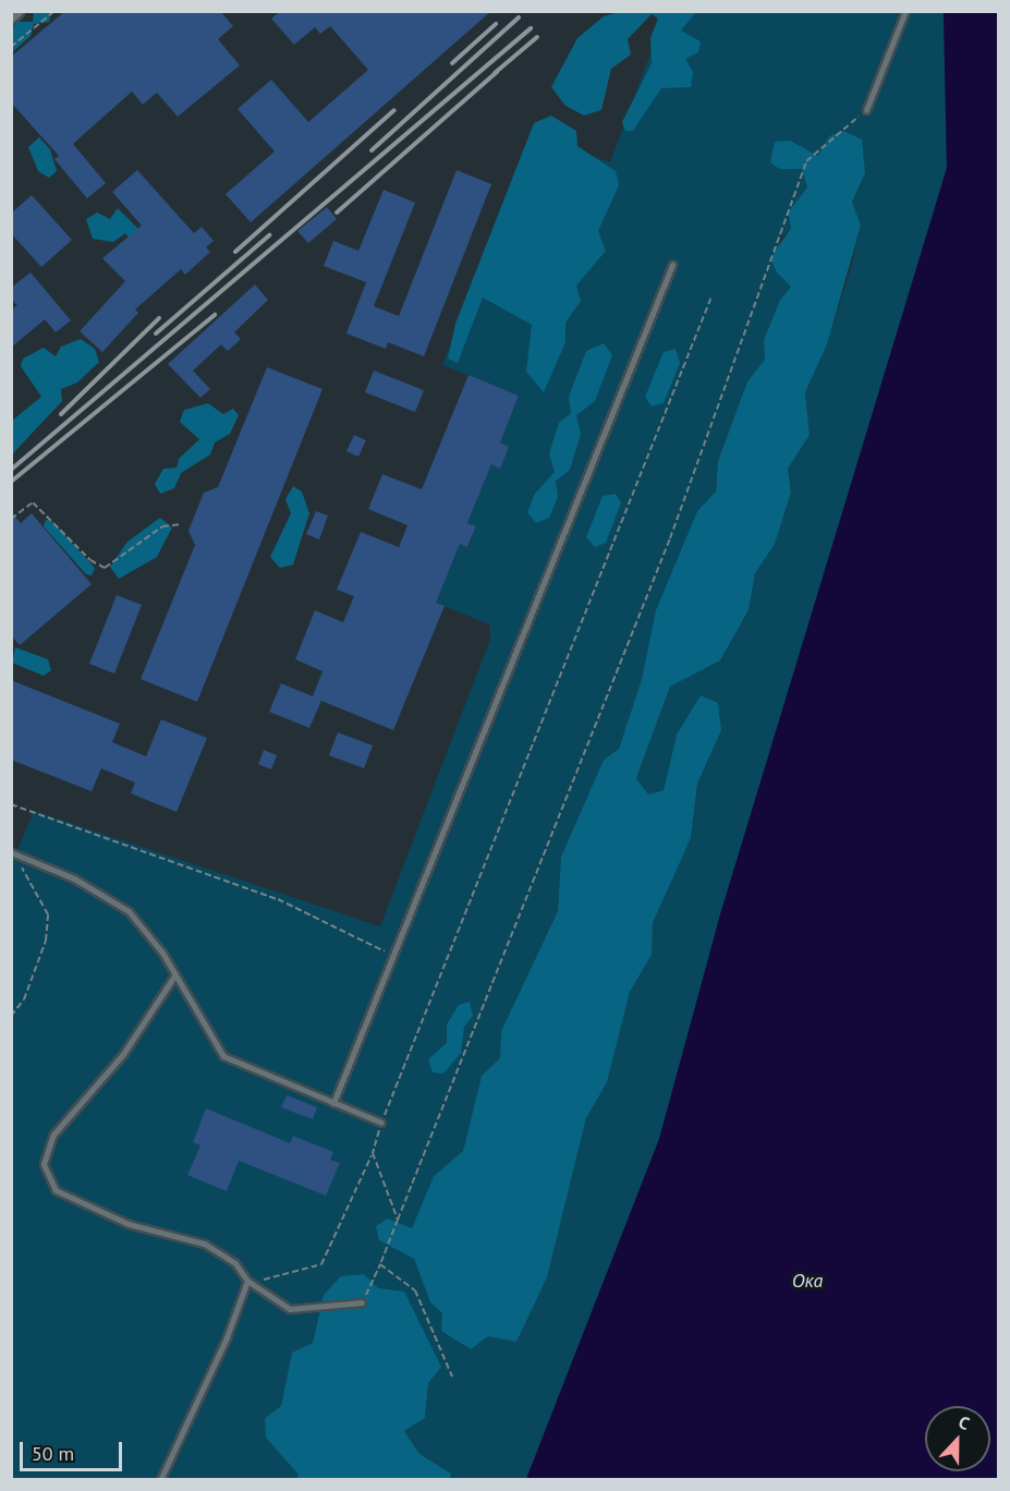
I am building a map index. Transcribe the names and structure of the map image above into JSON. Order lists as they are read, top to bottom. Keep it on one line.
{"water":["Ока"],"scale_bar":"50 m","north":"top"}
